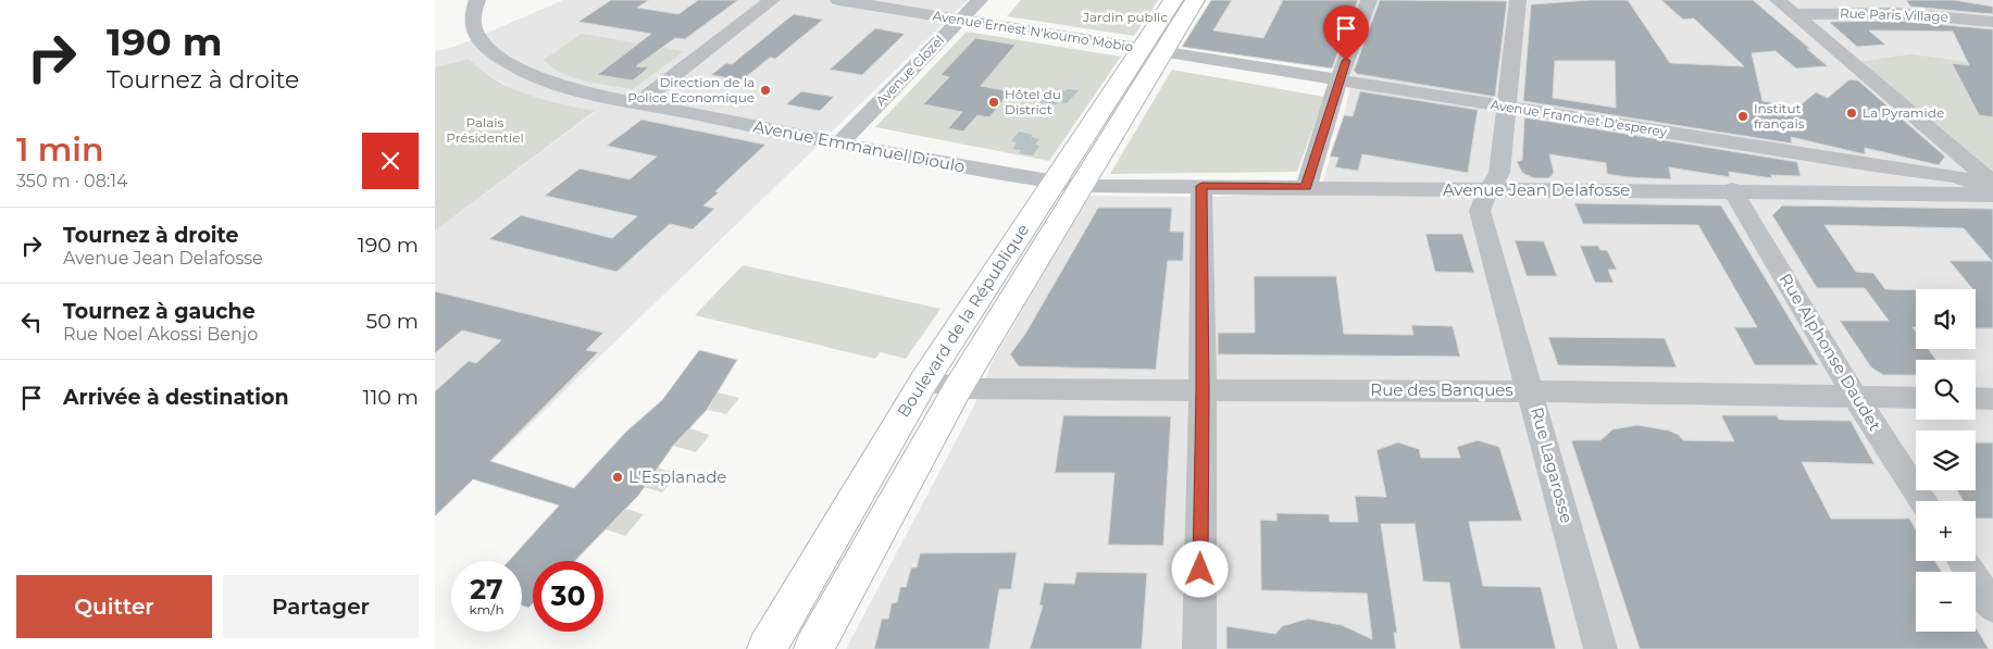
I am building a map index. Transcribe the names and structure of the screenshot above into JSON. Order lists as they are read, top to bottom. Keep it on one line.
{"streets":{"main road":["Boulevard de la République"],"street":["Rue Paris Village","Avenue Ernest N'koumo Mobio","Avenue Clozel","Avenue Franchet D'esperey","Avenue Emmanuel Dioulo","Avenue Jean Delafosse","Rue Alphonse Daudet","Rue des Banques","Rue Lagarosse"]},"crossings":[["Avenue Ernest N'koumo Mobio","Avenue Clozel"],["Avenue Ernest N'koumo Mobio","Avenue Franchet D'esperey"],["Avenue Ernest N'koumo Mobio","Boulevard de la République"],["Avenue Clozel","Avenue Emmanuel Dioulo"],["Avenue Franchet D'esperey","Boulevard de la République"],["Avenue Franchet D'esperey","Rue Lagarosse"],["Avenue Emmanuel Dioulo","Avenue Jean Delafosse"],["Avenue Emmanuel Dioulo","Boulevard de la République"],["Avenue Jean Delafosse","Boulevard de la République"],["Avenue Jean Delafosse","Rue Alphonse Daudet"],["Avenue Jean Delafosse","Rue Lagarosse"],["Boulevard de la République","Rue des Banques"],["Rue Alphonse Daudet","Rue des Banques"],["Rue des Banques","Rue Lagarosse"]],"parks":["Jardin public","Palais Présidentiel"],"places":["Direction de la Police Economique","Hôtel du District","La Pyramide","Institut français","L'Esplanade"],"page":{"turn":["190 m","Tournez à droite"],"heading":["1 min","350 m · 08:14"],"list":[{"name":"Tournez à droite","note":"Avenue Jean Delafosse","value":"190 m"},{"name":"Tournez à gauche","note":"Rue Noel Akossi Benjo","value":"50 m"},{"name":"Arrivée à destination","value":"110 m"}],"map_buttons":["+","−"],"speed":"27 km/h","limit":"30","buttons":["Quitter","Partager"]}}
